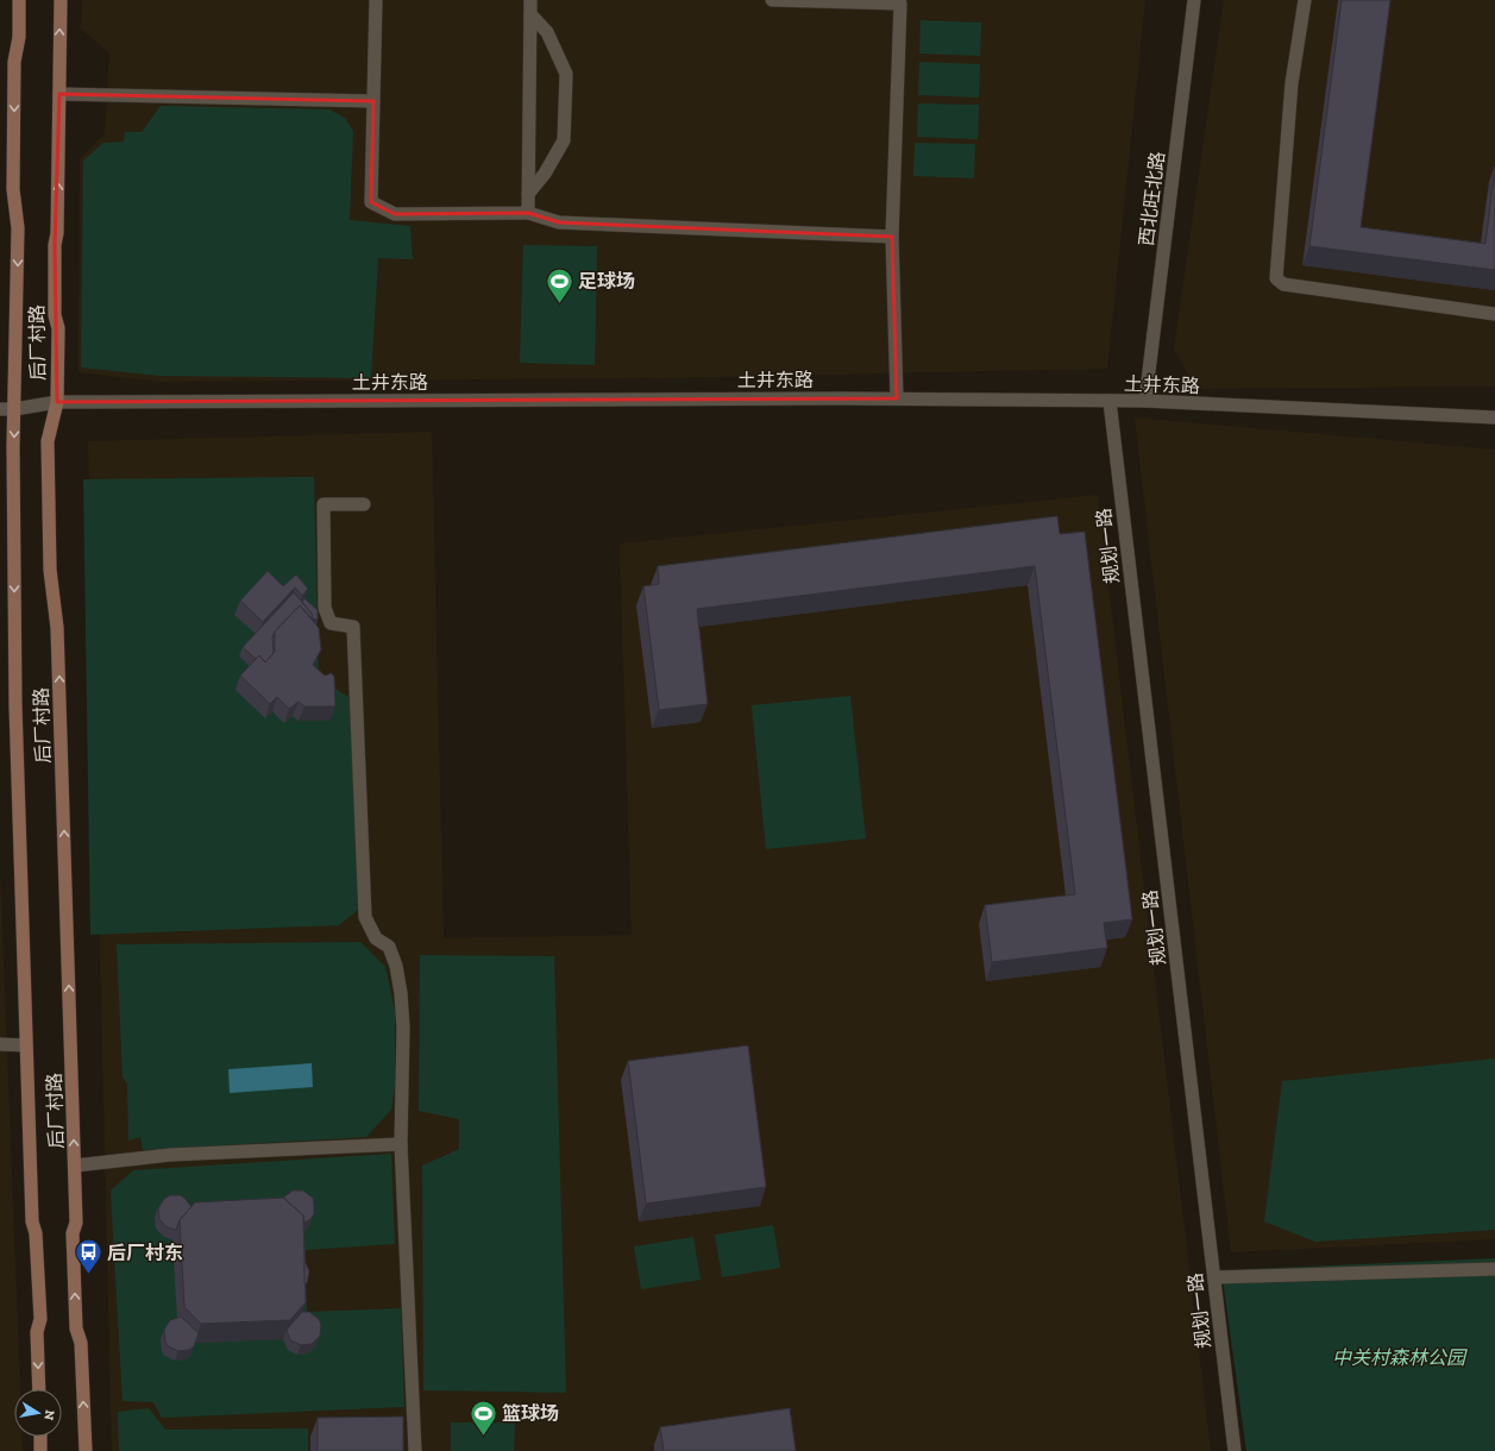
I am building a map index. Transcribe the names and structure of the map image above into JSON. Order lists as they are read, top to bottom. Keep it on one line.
{"streets":{"main road":["后厂村路"],"street":["西北旺北路","土井东路","规划一路"]},"crossings":[["西北旺北路","土井东路"],["后厂村路","土井东路"],["土井东路","规划一路"]],"parks":["中关村森林公园"],"places":{"sports":["足球场","篮球场"],"bus stop":["后厂村东"]},"north":"right"}
